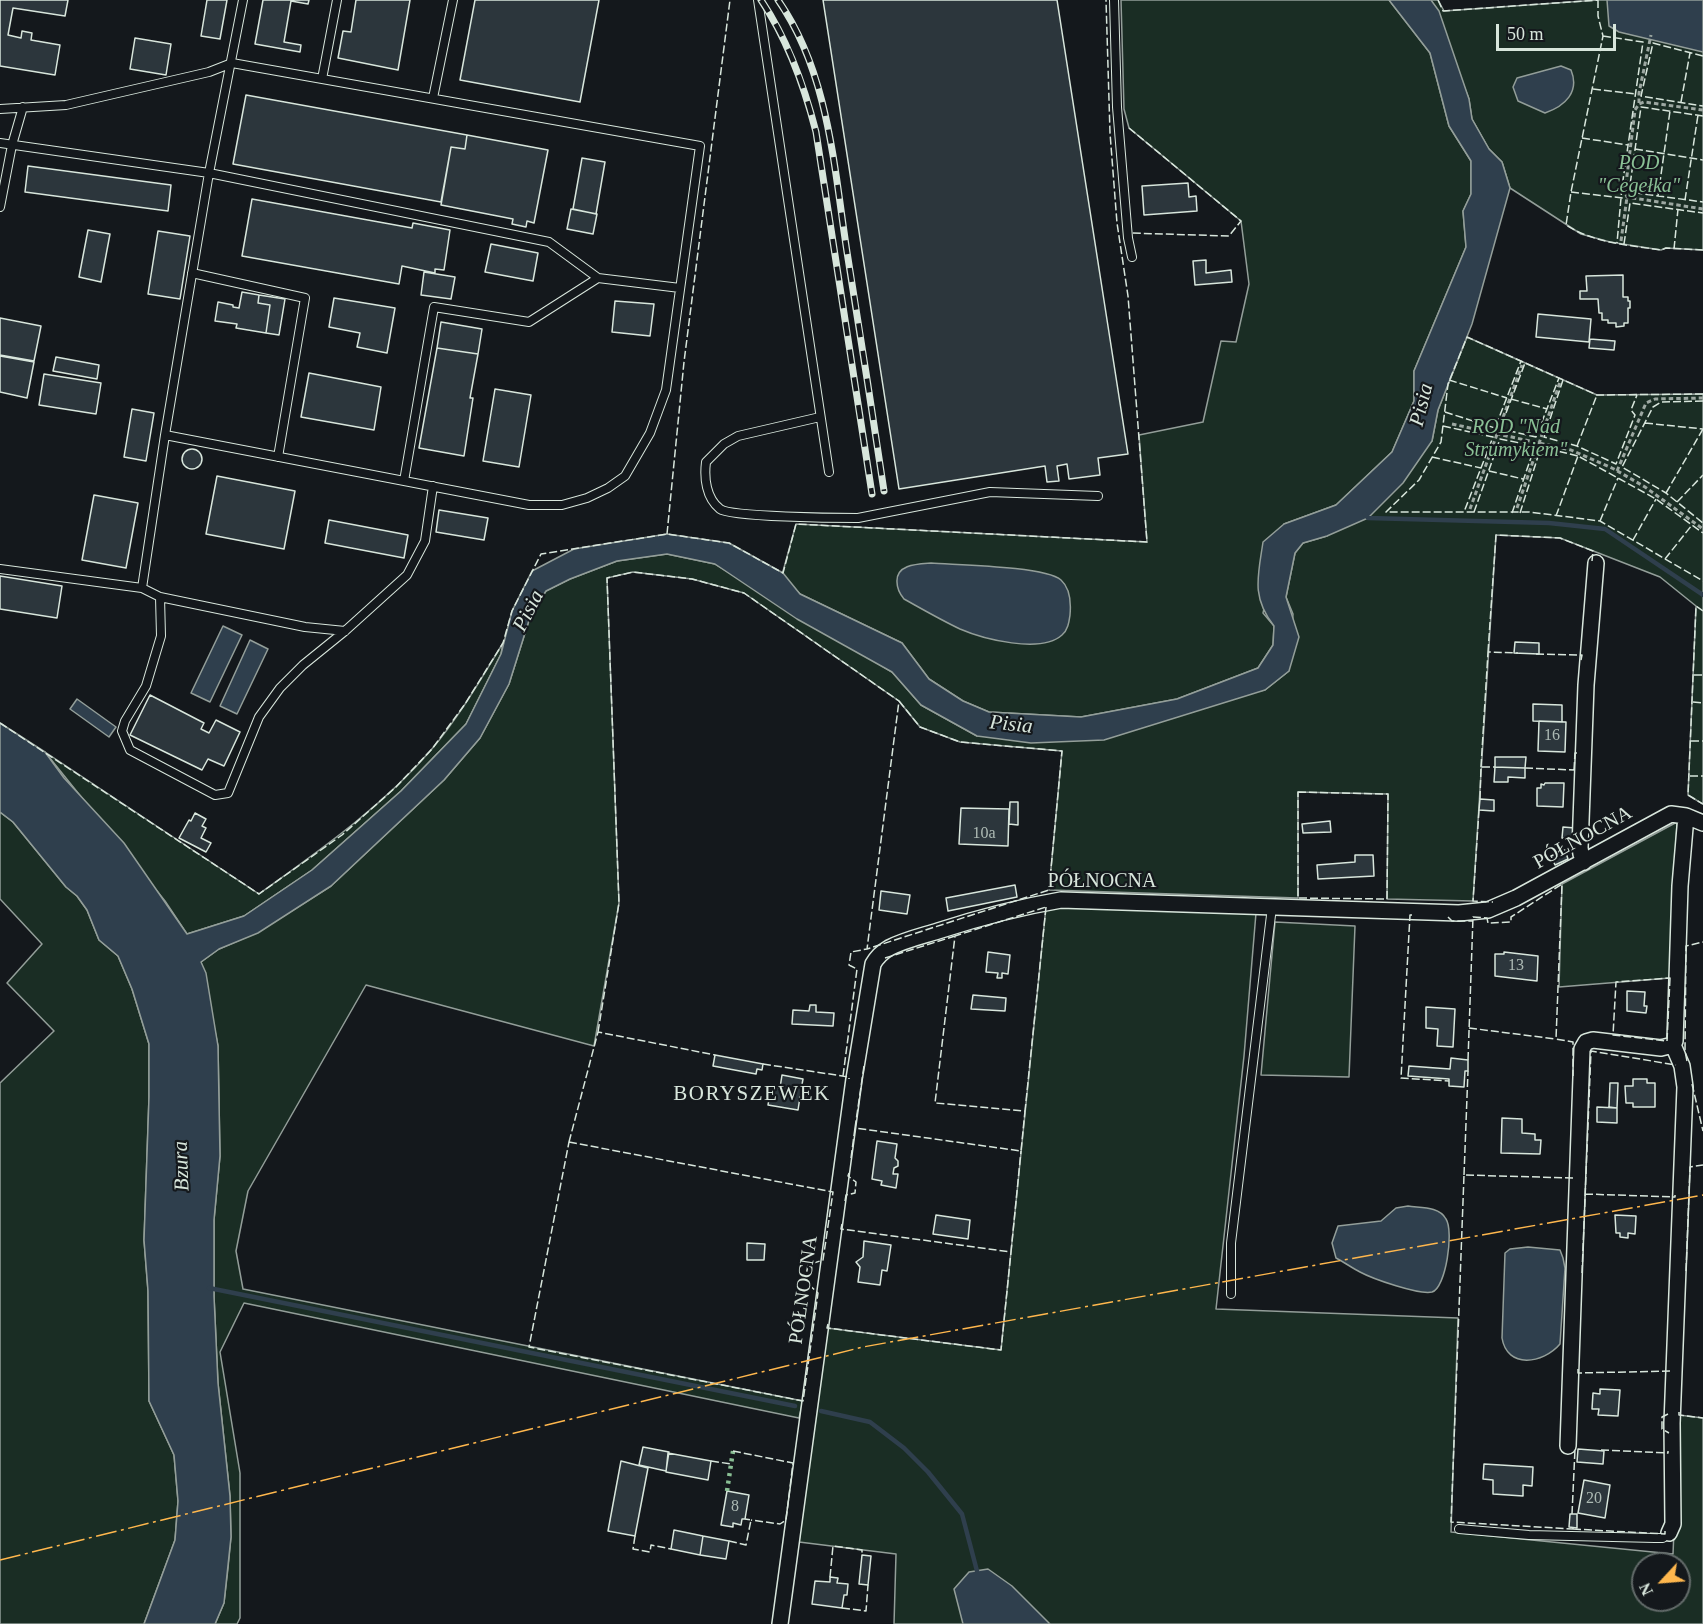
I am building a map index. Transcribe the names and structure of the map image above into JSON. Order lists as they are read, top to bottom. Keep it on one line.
{"streets":{"street":["PÓŁNOCNA"]},"districts":["BORYSZEWEK"],"water":["Pisia","Bzura"],"parks":["POD \"Cegełka\"","ROD \"Nad Strumykiem\""],"house_numbers":["16","10a","13","20","8"],"scale_bar":"50 m","north":"bottom left"}
